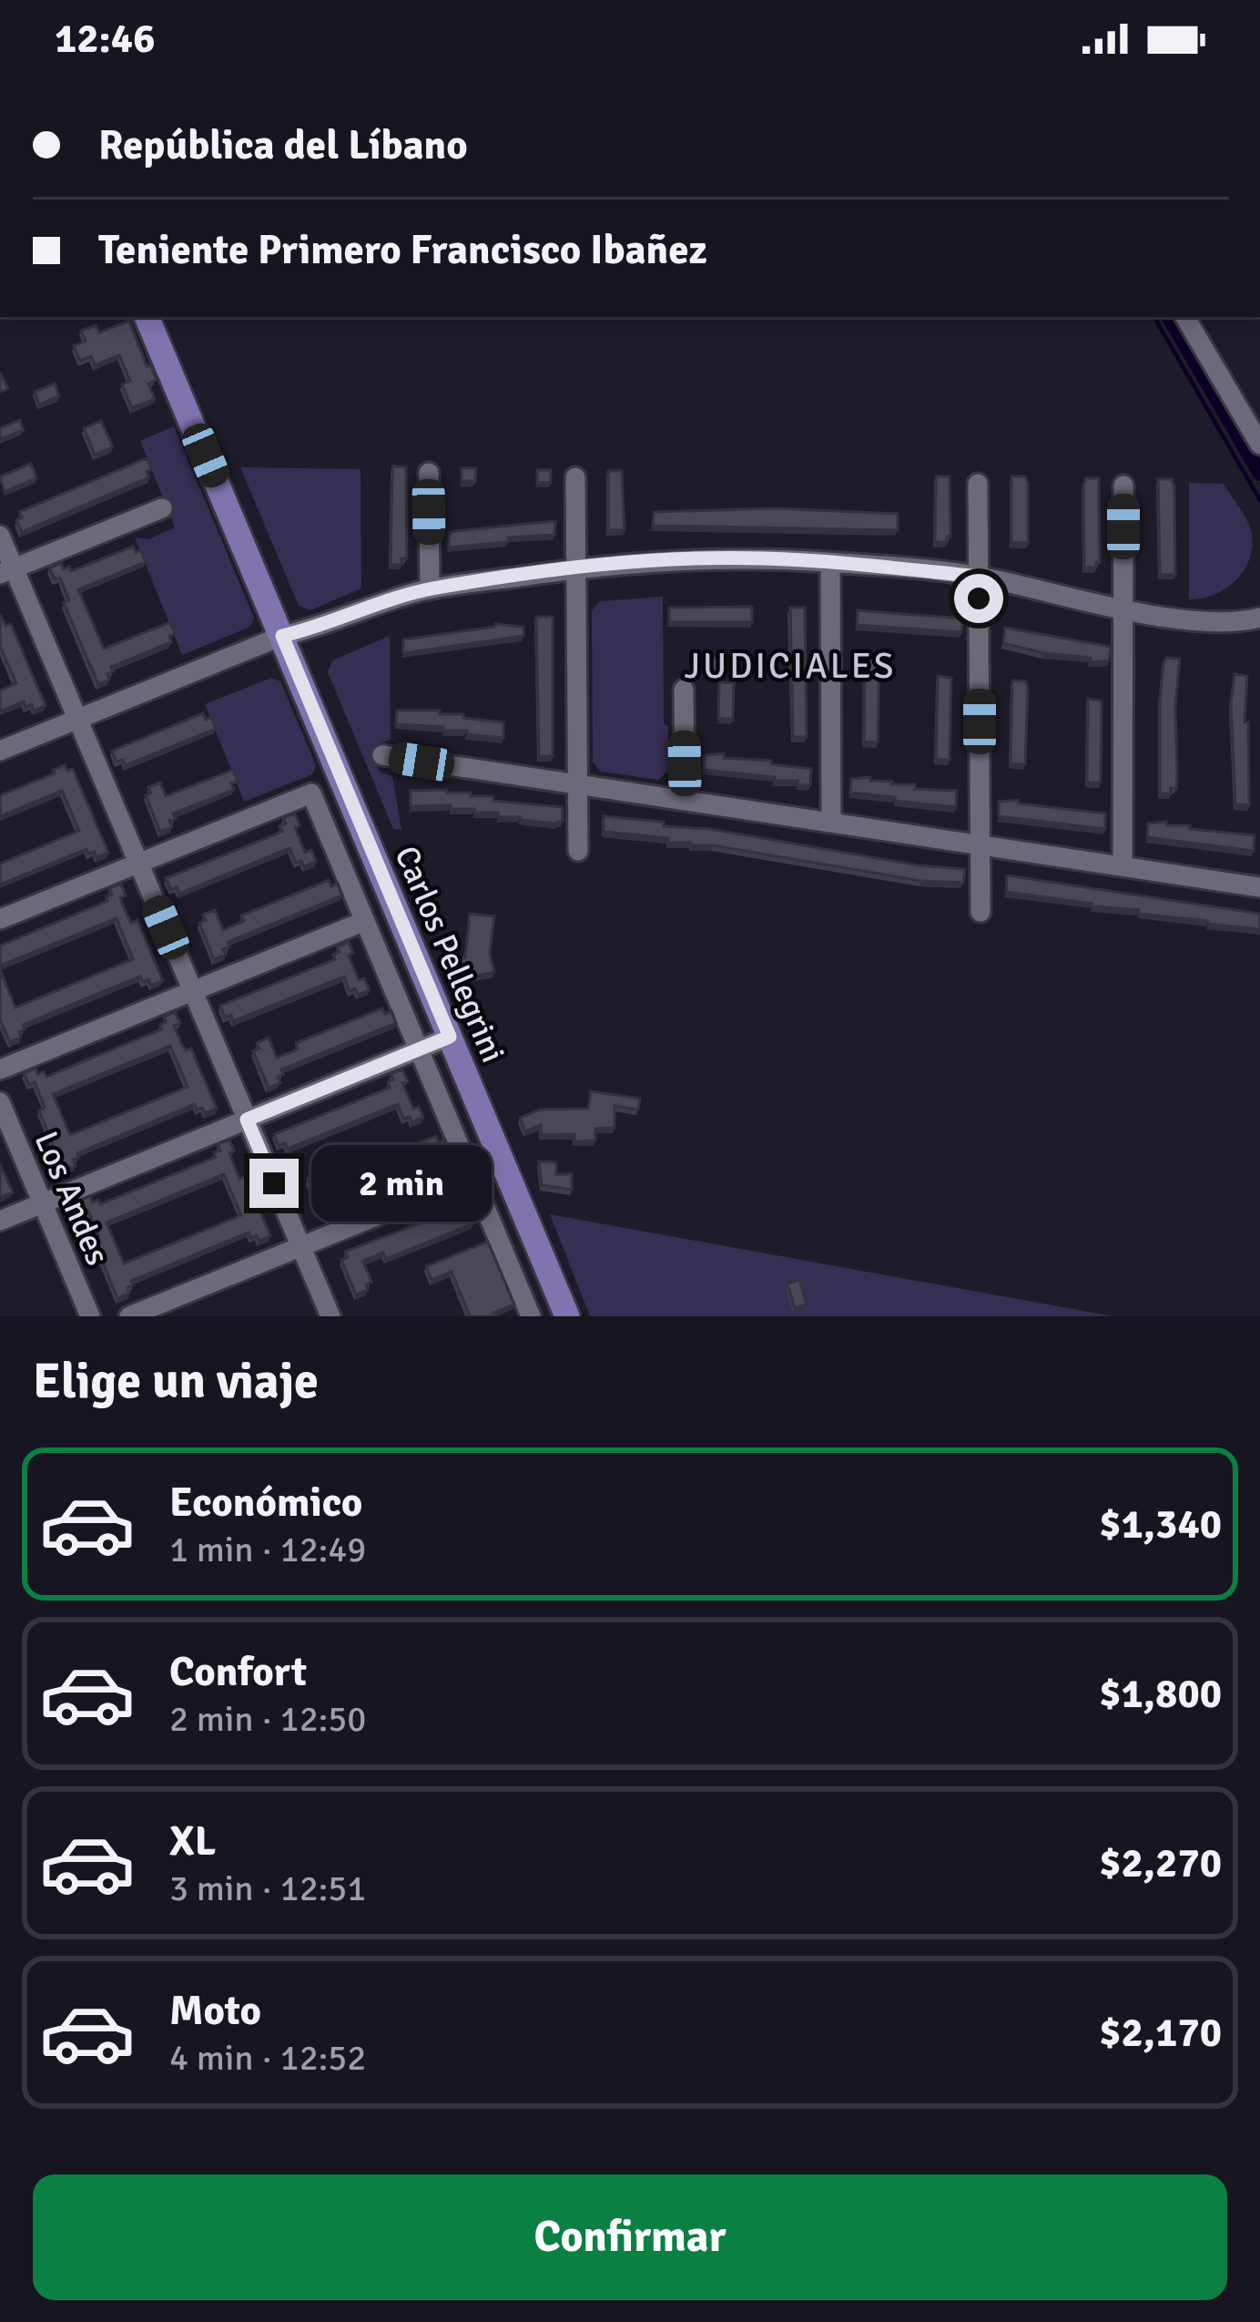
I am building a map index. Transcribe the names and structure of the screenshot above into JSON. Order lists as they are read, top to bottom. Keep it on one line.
{"streets":{"main road":["Carlos Pellegrini"],"street":["Los Andes"]},"districts":["JUDICIALES"],"page":{"status":"12:46","banner":["República del Líbano","Teniente Primero Francisco Ibañez"],"bubble":"2 min","heading":"Elige un viaje","list":[{"name":"Económico","note":"1 min · 12:49","value":"$1,340"},{"name":"Confort","note":"2 min · 12:50","value":"$1,800"},{"name":"XL","note":"3 min · 12:51","value":"$2,270"},{"name":"Moto","note":"4 min · 12:52","value":"$2,170"}],"buttons":"Confirmar"}}
